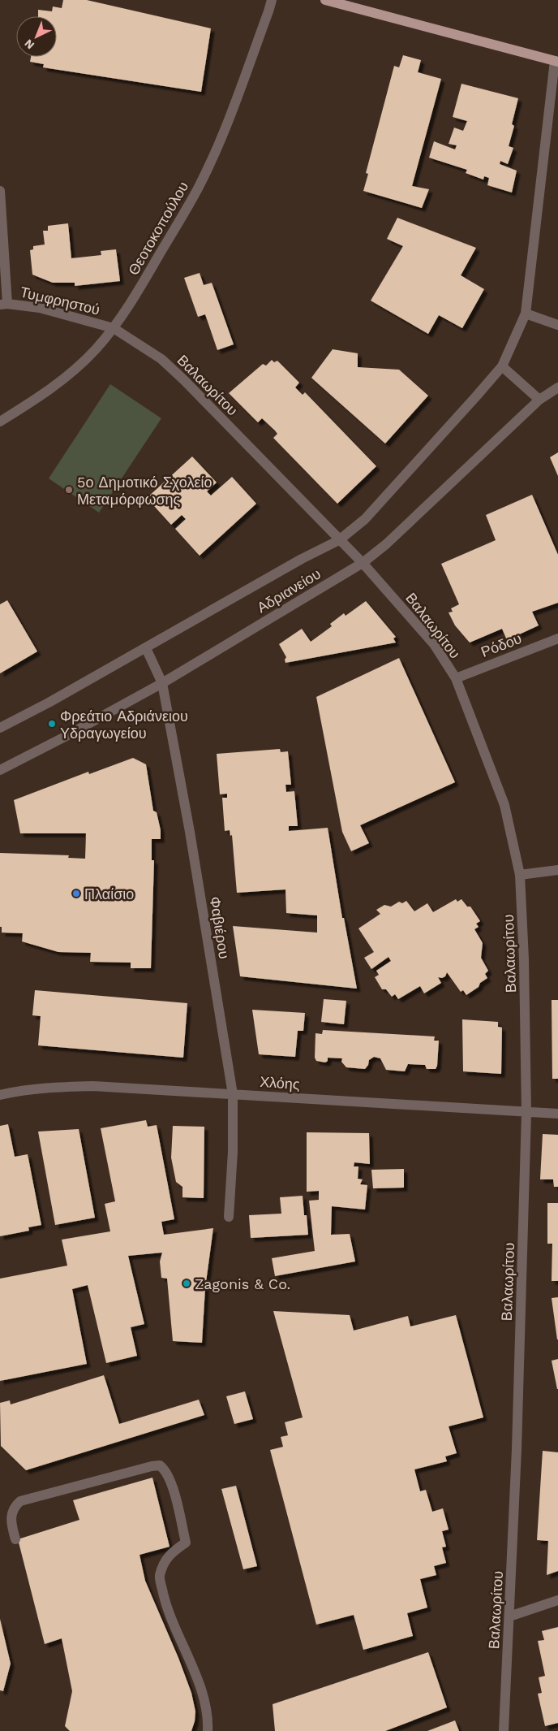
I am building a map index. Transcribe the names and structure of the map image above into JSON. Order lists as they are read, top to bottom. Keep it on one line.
{"streets":{"street":["Θεοτοκοπούλου","Τυμφρηστού","Βαλαωρίτου","Αδριανείου","Ρόδου","Φαβιέρου","Χλόης"]},"crossings":[["Θεοτοκοπούλου","Τυμφρηστού"],["Θεοτοκοπούλου","Βαλαωρίτου"],["Τυμφρηστού","Βαλαωρίτου"],["Βαλαωρίτου","Αδριανείου"],["Βαλαωρίτου","Ρόδου"],["Βαλαωρίτου","Χλόης"],["Αδριανείου","Φαβιέρου"],["Φαβιέρου","Χλόης"]],"places":["5ο Δημοτικό Σχολείο Μεταμόρφωσης","Φρεάτιο Αδριάνειου Υδραγωγείου","Πλαίσιο","Zagonis & Co."],"north":"bottom left"}
